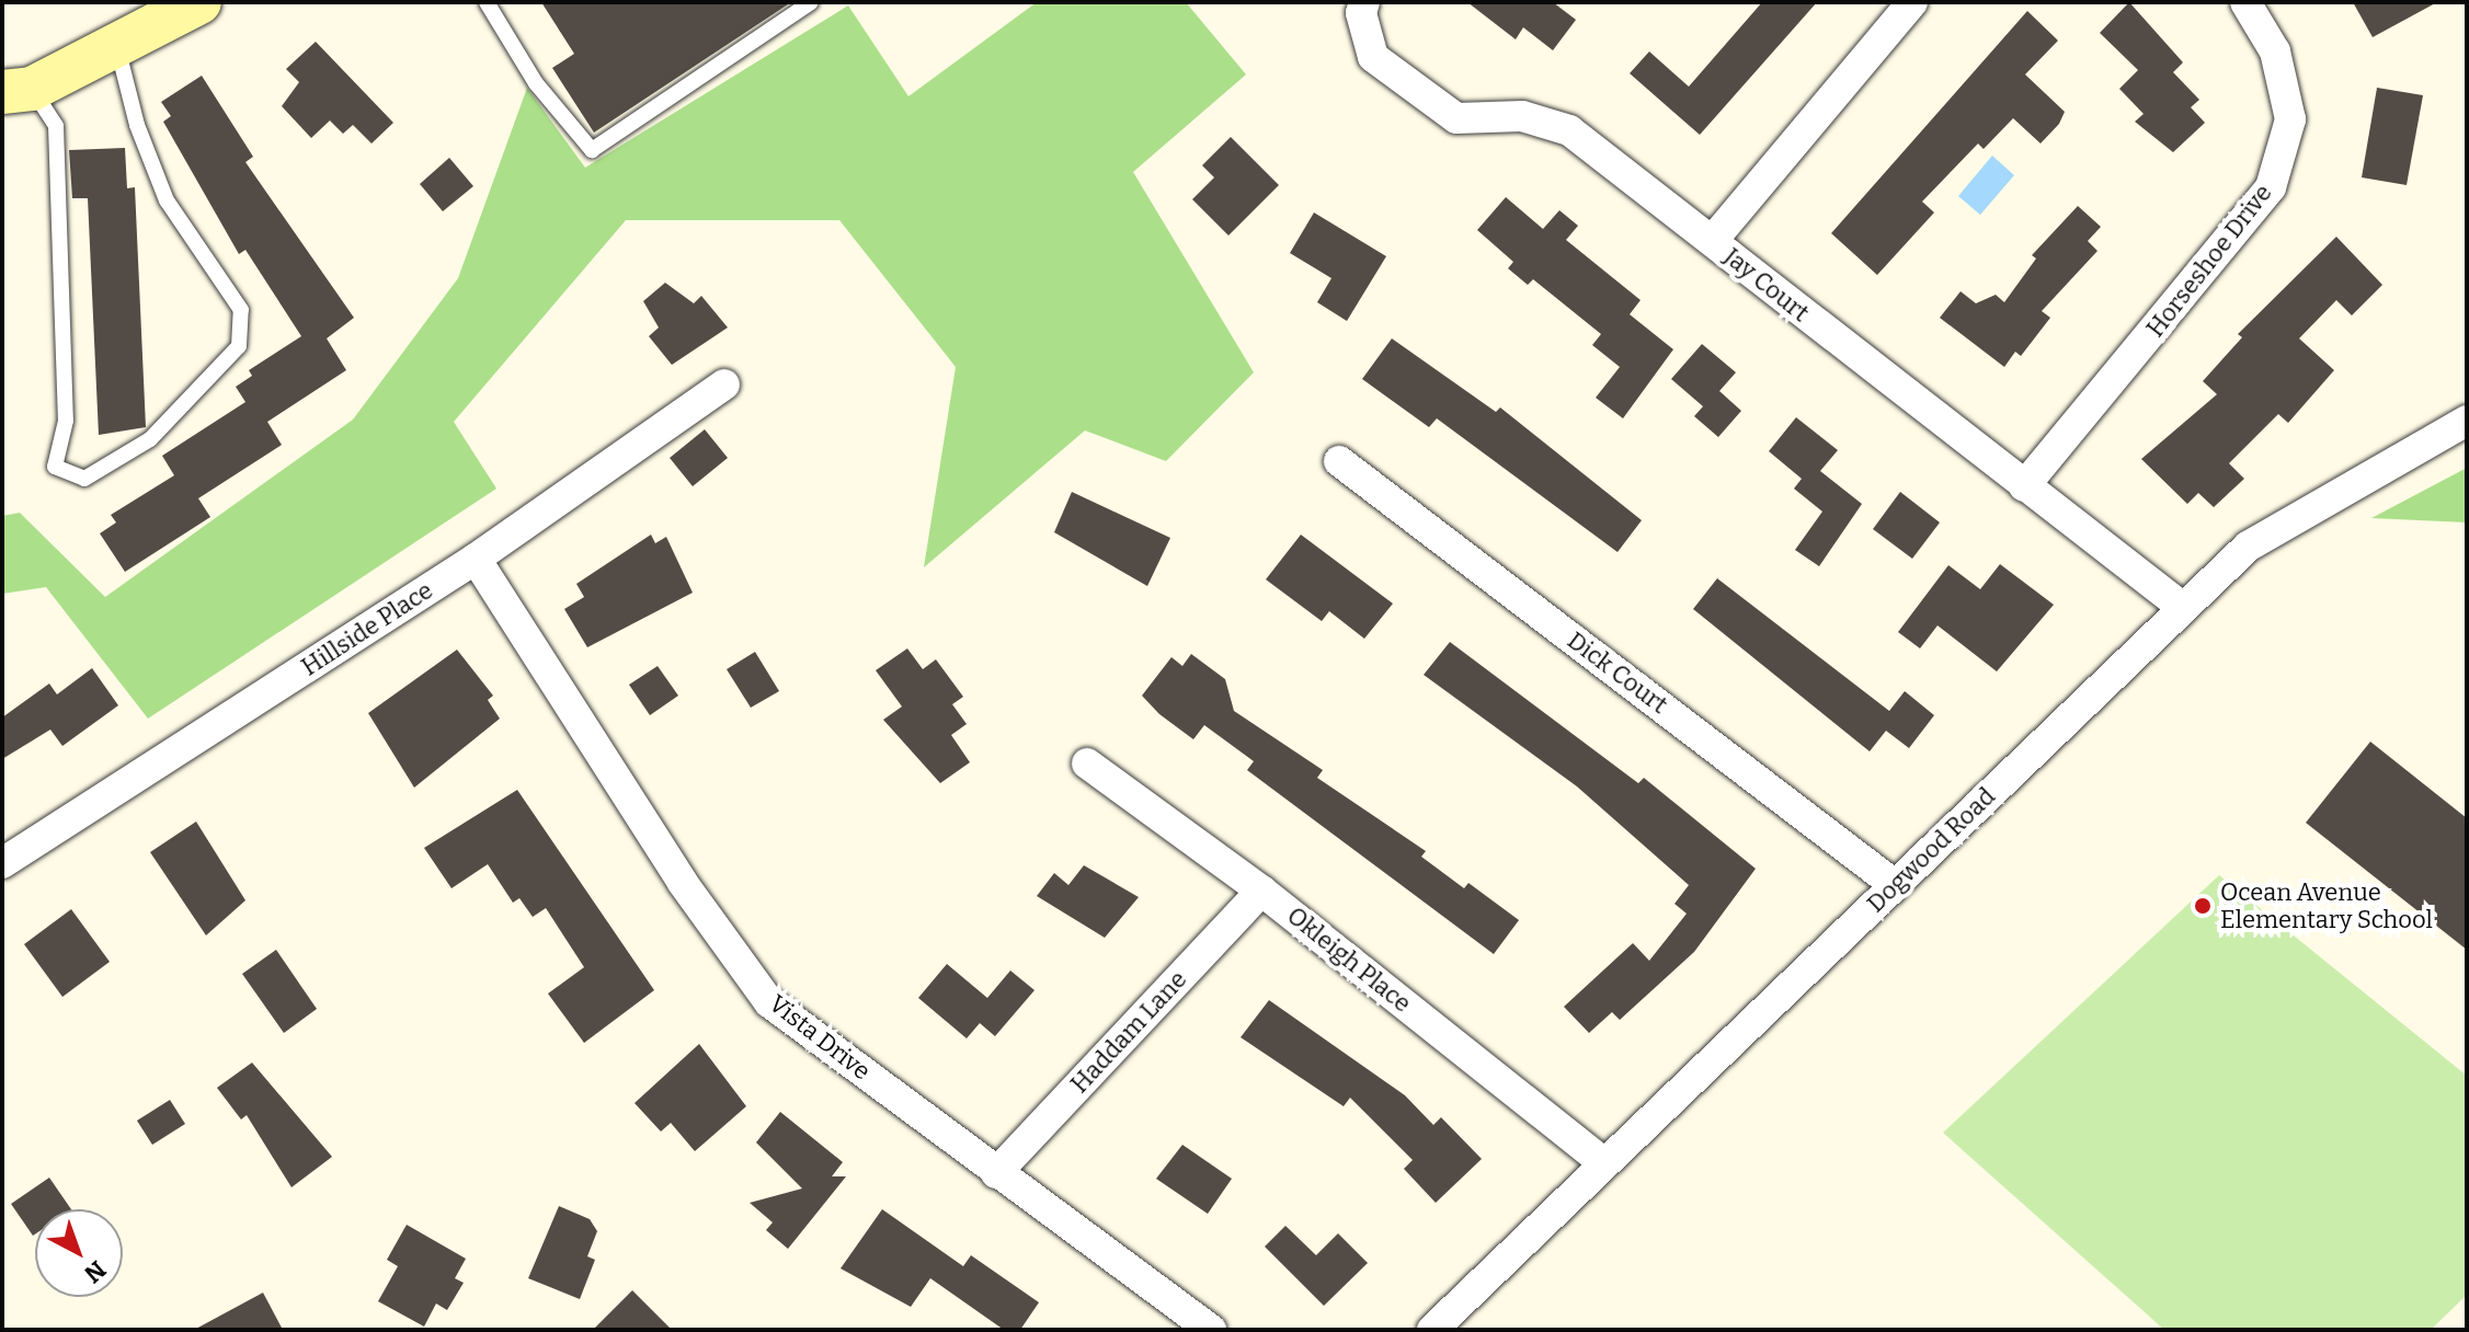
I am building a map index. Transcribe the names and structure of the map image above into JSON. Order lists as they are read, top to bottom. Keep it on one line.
{"streets":{"street":["Horseshoe Drive","Jay Court","Hillside Place","Dick Court","Dogwood Road","Okleigh Place","Haddam Lane","Vista Drive"]},"crossings":[["Horseshoe Drive","Jay Court"],["Jay Court","Dogwood Road"],["Hillside Place","Vista Drive"],["Dick Court","Dogwood Road"],["Dogwood Road","Okleigh Place"],["Okleigh Place","Haddam Lane"],["Haddam Lane","Vista Drive"]],"places":["Ocean Avenue Elementary School"],"north":"bottom right"}
